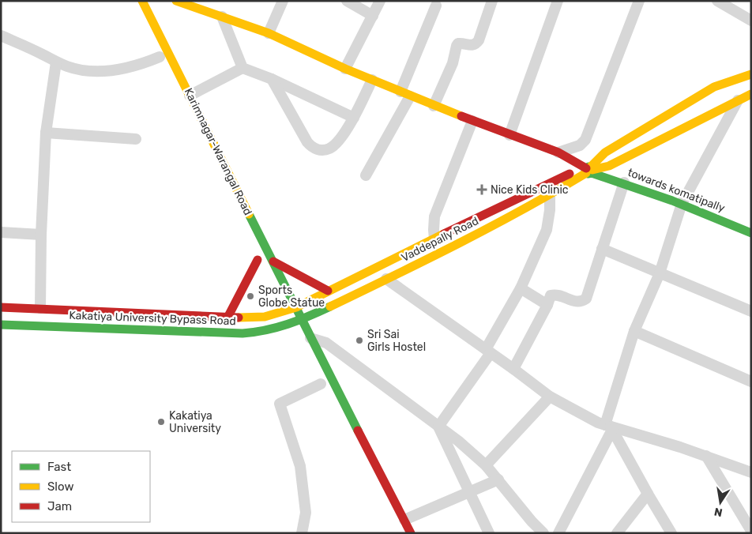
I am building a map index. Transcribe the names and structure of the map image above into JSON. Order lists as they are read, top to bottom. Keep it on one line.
{"streets":{"main road":["Karimnagar-Warangal Road","towards komatipally","Vaddepally Road","Kakatiya University Bypass Road"]},"crossings":[["Karimnagar-Warangal Road","Vaddepally Road"],["Karimnagar-Warangal Road","Kakatiya University Bypass Road"],["towards komatipally","Vaddepally Road"],["towards komatipally","Kakatiya University Bypass Road"],["Vaddepally Road","Kakatiya University Bypass Road"]],"places":{"health":["Nice Kids Clinic"],"other":["Sports Globe Statue","Sri Sai Girls Hostel","Kakatiya University"]},"legend":["Fast","Slow","Jam"],"north":"bottom"}
